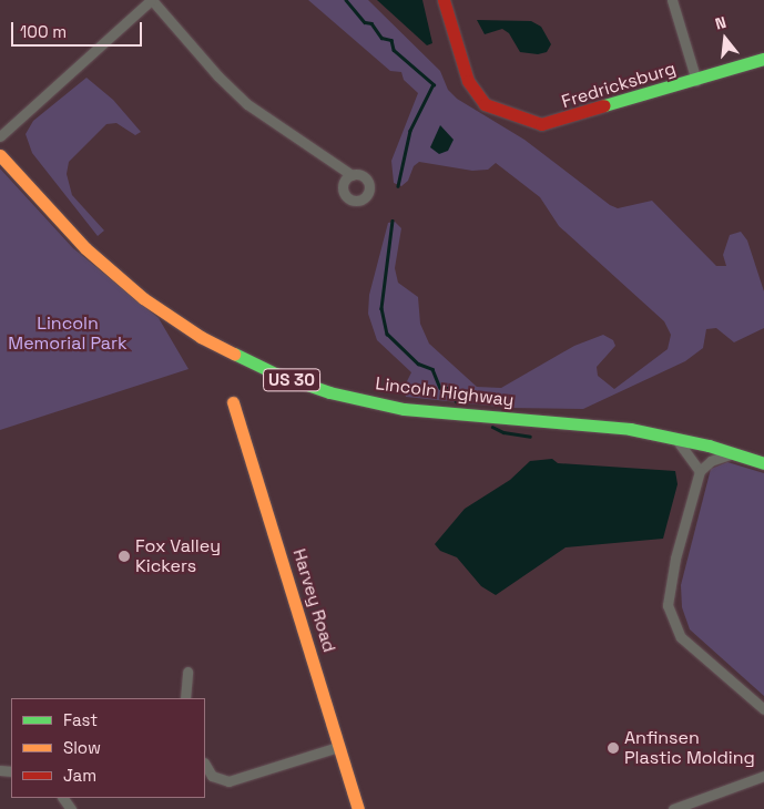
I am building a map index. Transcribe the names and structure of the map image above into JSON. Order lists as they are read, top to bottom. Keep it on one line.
{"streets":{"main road":["Fredricksburg","US 30","Lincoln Highway","Harvey Road"]},"parks":["Lincoln Memorial Park"],"places":["Fox Valley Kickers","Anfinsen Plastic Molding"],"legend":["Fast","Slow","Jam"],"scale_bar":"100 m","north":"top"}
